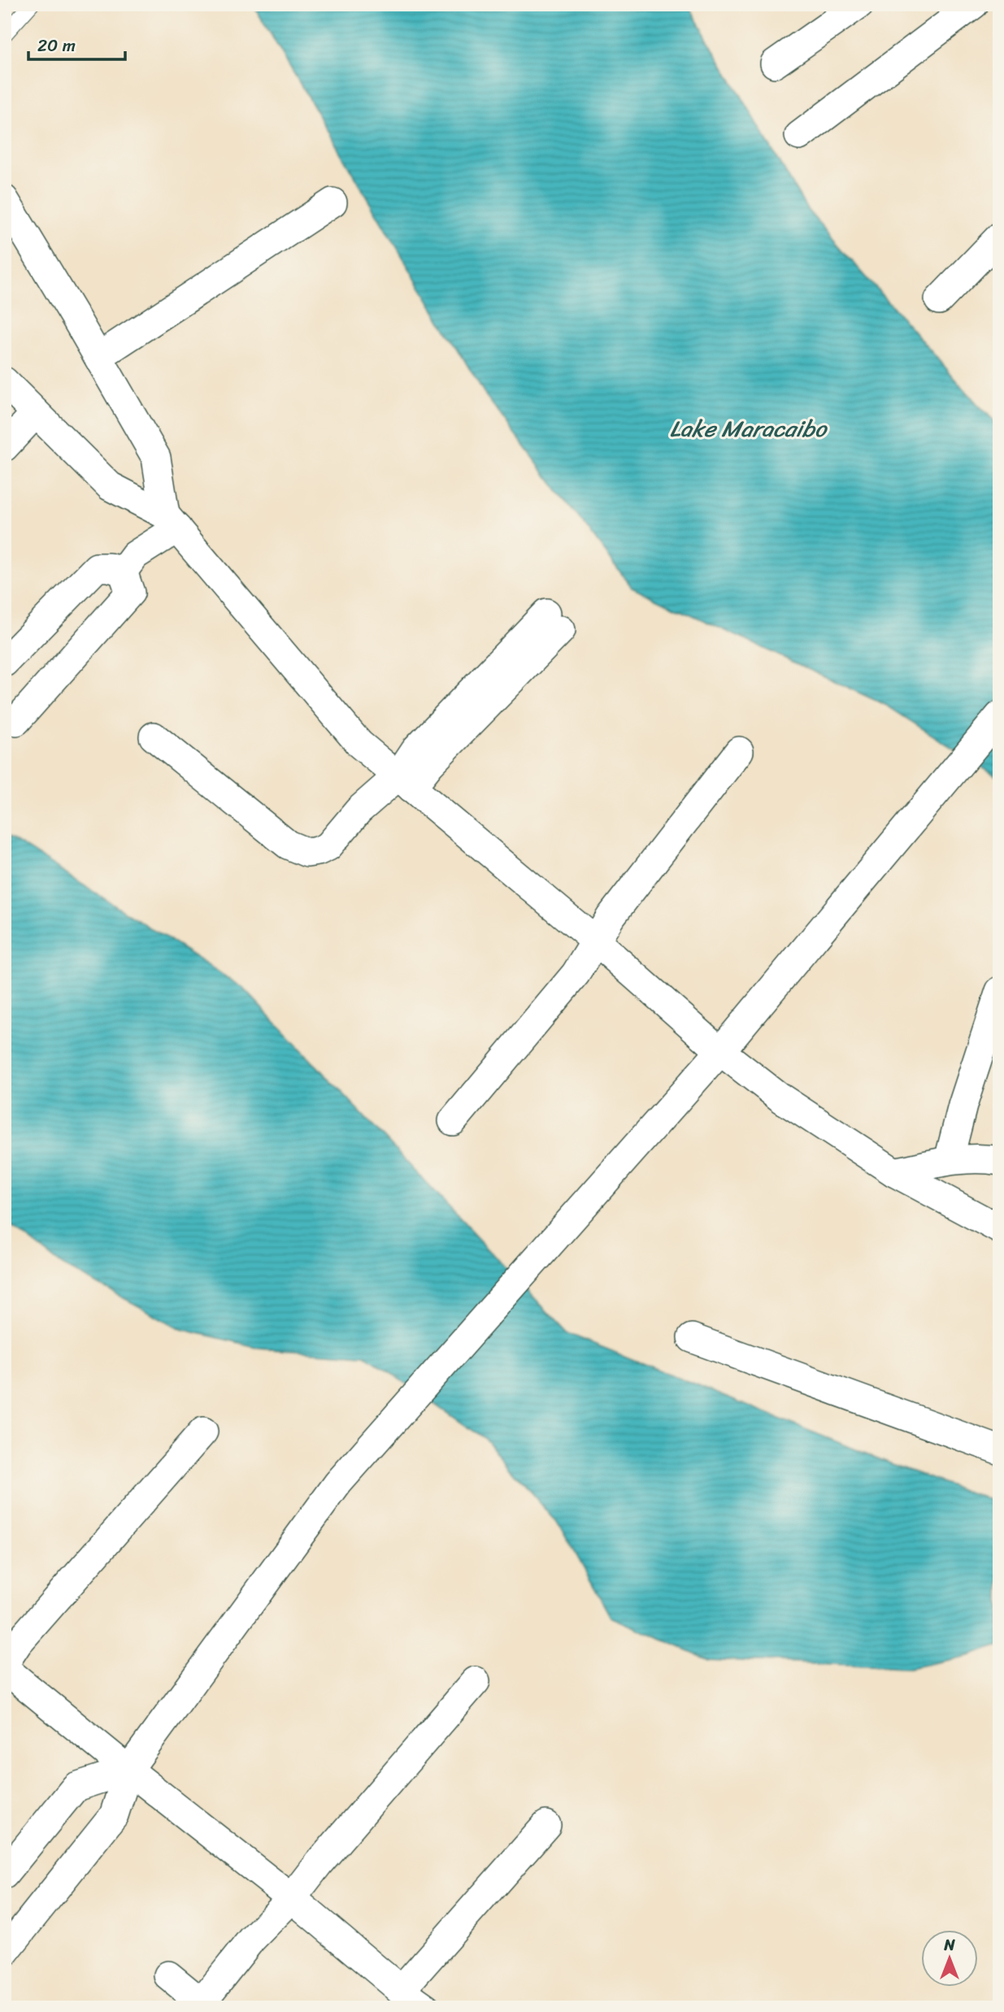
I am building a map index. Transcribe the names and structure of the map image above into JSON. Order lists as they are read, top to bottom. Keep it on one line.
{"water":["Lake Maracaibo"],"scale_bar":"20 m","north":"top"}
